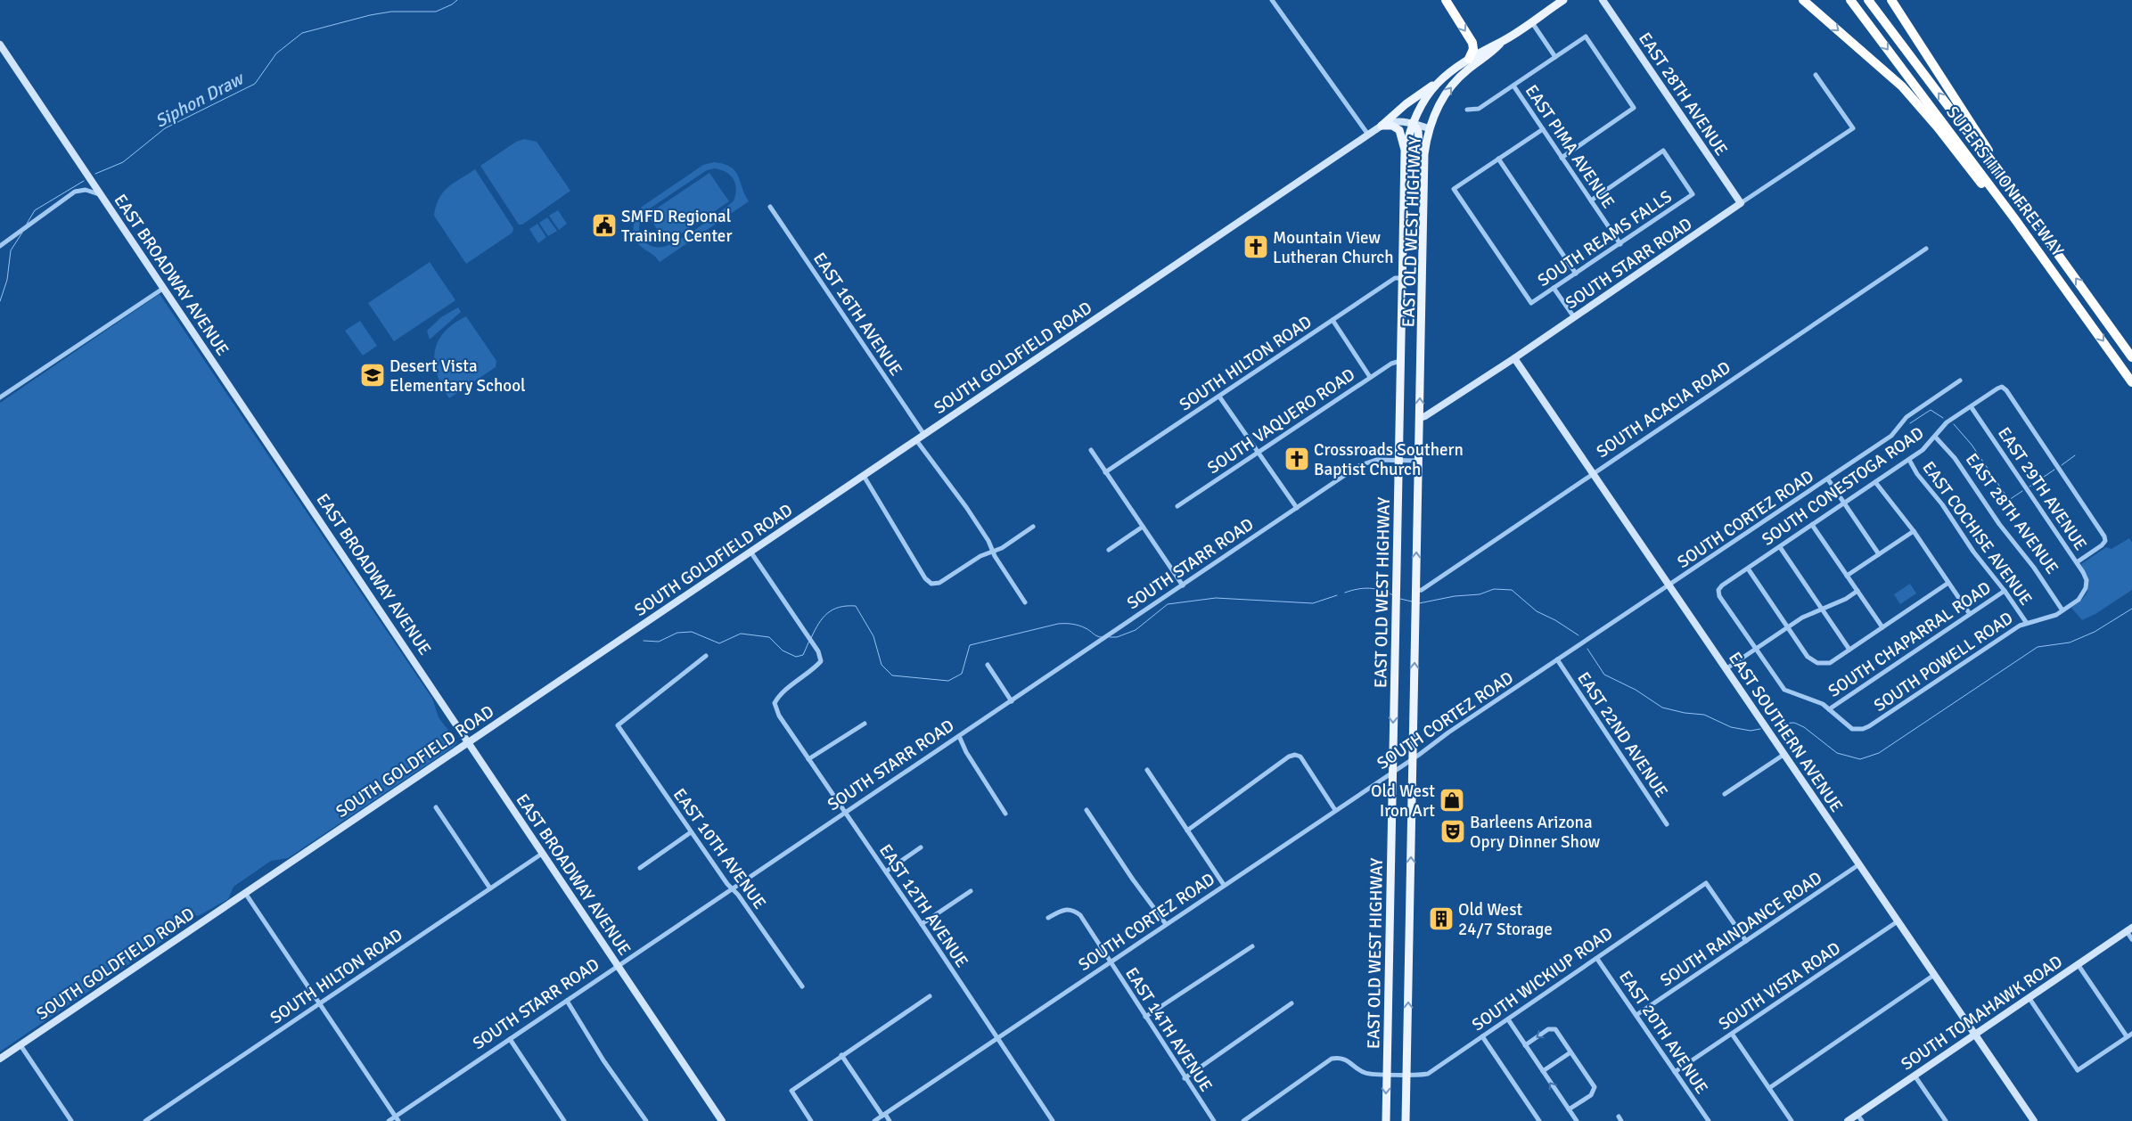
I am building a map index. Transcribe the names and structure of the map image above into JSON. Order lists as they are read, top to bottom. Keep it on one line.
{"streets":{"highway":["SUPERSTITION FREEWAY"],"main road":["EAST 28TH AVENUE","EAST OLD WEST HIGHWAY","SOUTH STARR ROAD","EAST BROADWAY AVENUE","SOUTH GOLDFIELD ROAD","EAST SOUTHERN AVENUE","SOUTH TOMAHAWK ROAD"],"street":["EAST PIMA AVENUE","SOUTH REAMS FALLS","EAST 16TH AVENUE","SOUTH HILTON ROAD","SOUTH ACACIA ROAD","SOUTH VAQUERO ROAD","SOUTH CONESTOGA ROAD","EAST 29TH AVENUE","SOUTH CORTEZ ROAD","EAST COCHISE AVENUE","SOUTH CHAPARRAL ROAD","SOUTH POWELL ROAD","EAST 22ND AVENUE","EAST 10TH AVENUE","EAST 12TH AVENUE","SOUTH RAINDANCE ROAD","SOUTH WICKIUP ROAD","SOUTH VISTA ROAD","EAST 14TH AVENUE","EAST 20TH AVENUE"]},"crossings":[["EAST 28TH AVENUE","SOUTH STARR ROAD"],["EAST 28TH AVENUE","SOUTH CONESTOGA ROAD"],["EAST 28TH AVENUE","SOUTH POWELL ROAD"],["EAST PIMA AVENUE","SOUTH REAMS FALLS"],["EAST OLD WEST HIGHWAY","SOUTH STARR ROAD"],["EAST OLD WEST HIGHWAY","SOUTH GOLDFIELD ROAD"],["EAST OLD WEST HIGHWAY","SOUTH HILTON ROAD"],["EAST OLD WEST HIGHWAY","SOUTH ACACIA ROAD"],["EAST OLD WEST HIGHWAY","SOUTH VAQUERO ROAD"],["EAST OLD WEST HIGHWAY","SOUTH CORTEZ ROAD"],["EAST OLD WEST HIGHWAY","SOUTH WICKIUP ROAD"],["SOUTH STARR ROAD","EAST BROADWAY AVENUE"],["SOUTH STARR ROAD","EAST SOUTHERN AVENUE"],["SOUTH STARR ROAD","EAST 10TH AVENUE"],["SOUTH STARR ROAD","EAST 12TH AVENUE"],["EAST BROADWAY AVENUE","SOUTH GOLDFIELD ROAD"],["EAST BROADWAY AVENUE","SOUTH HILTON ROAD"],["EAST 16TH AVENUE","SOUTH GOLDFIELD ROAD"],["SOUTH GOLDFIELD ROAD","EAST 12TH AVENUE"],["SOUTH ACACIA ROAD","EAST SOUTHERN AVENUE"],["SOUTH CONESTOGA ROAD","EAST 29TH AVENUE"],["SOUTH CONESTOGA ROAD","EAST COCHISE AVENUE"],["EAST 29TH AVENUE","SOUTH POWELL ROAD"],["SOUTH CORTEZ ROAD","EAST SOUTHERN AVENUE"],["SOUTH CORTEZ ROAD","EAST 22ND AVENUE"],["SOUTH CORTEZ ROAD","EAST 12TH AVENUE"],["SOUTH CORTEZ ROAD","EAST 14TH AVENUE"],["EAST COCHISE AVENUE","SOUTH CHAPARRAL ROAD"],["EAST COCHISE AVENUE","SOUTH POWELL ROAD"],["SOUTH CHAPARRAL ROAD","SOUTH POWELL ROAD"],["EAST SOUTHERN AVENUE","SOUTH RAINDANCE ROAD"],["EAST SOUTHERN AVENUE","SOUTH VISTA ROAD"],["EAST SOUTHERN AVENUE","SOUTH TOMAHAWK ROAD"],["SOUTH RAINDANCE ROAD","SOUTH WICKIUP ROAD"],["SOUTH RAINDANCE ROAD","EAST 20TH AVENUE"],["SOUTH WICKIUP ROAD","EAST 20TH AVENUE"],["SOUTH VISTA ROAD","EAST 20TH AVENUE"]],"water":["Siphon Draw"],"places":{"public building":["SMFD Regional Training Center"],"church":["Mountain View Lutheran Church","Crossroads Southern Baptist Church"],"school or university":["Desert Vista Elementary School"],"shop":["Old West Iron Art"],"theatre":["Barleens Arizona Opry Dinner Show"],"building":["Old West 24/7 Storage"]}}
